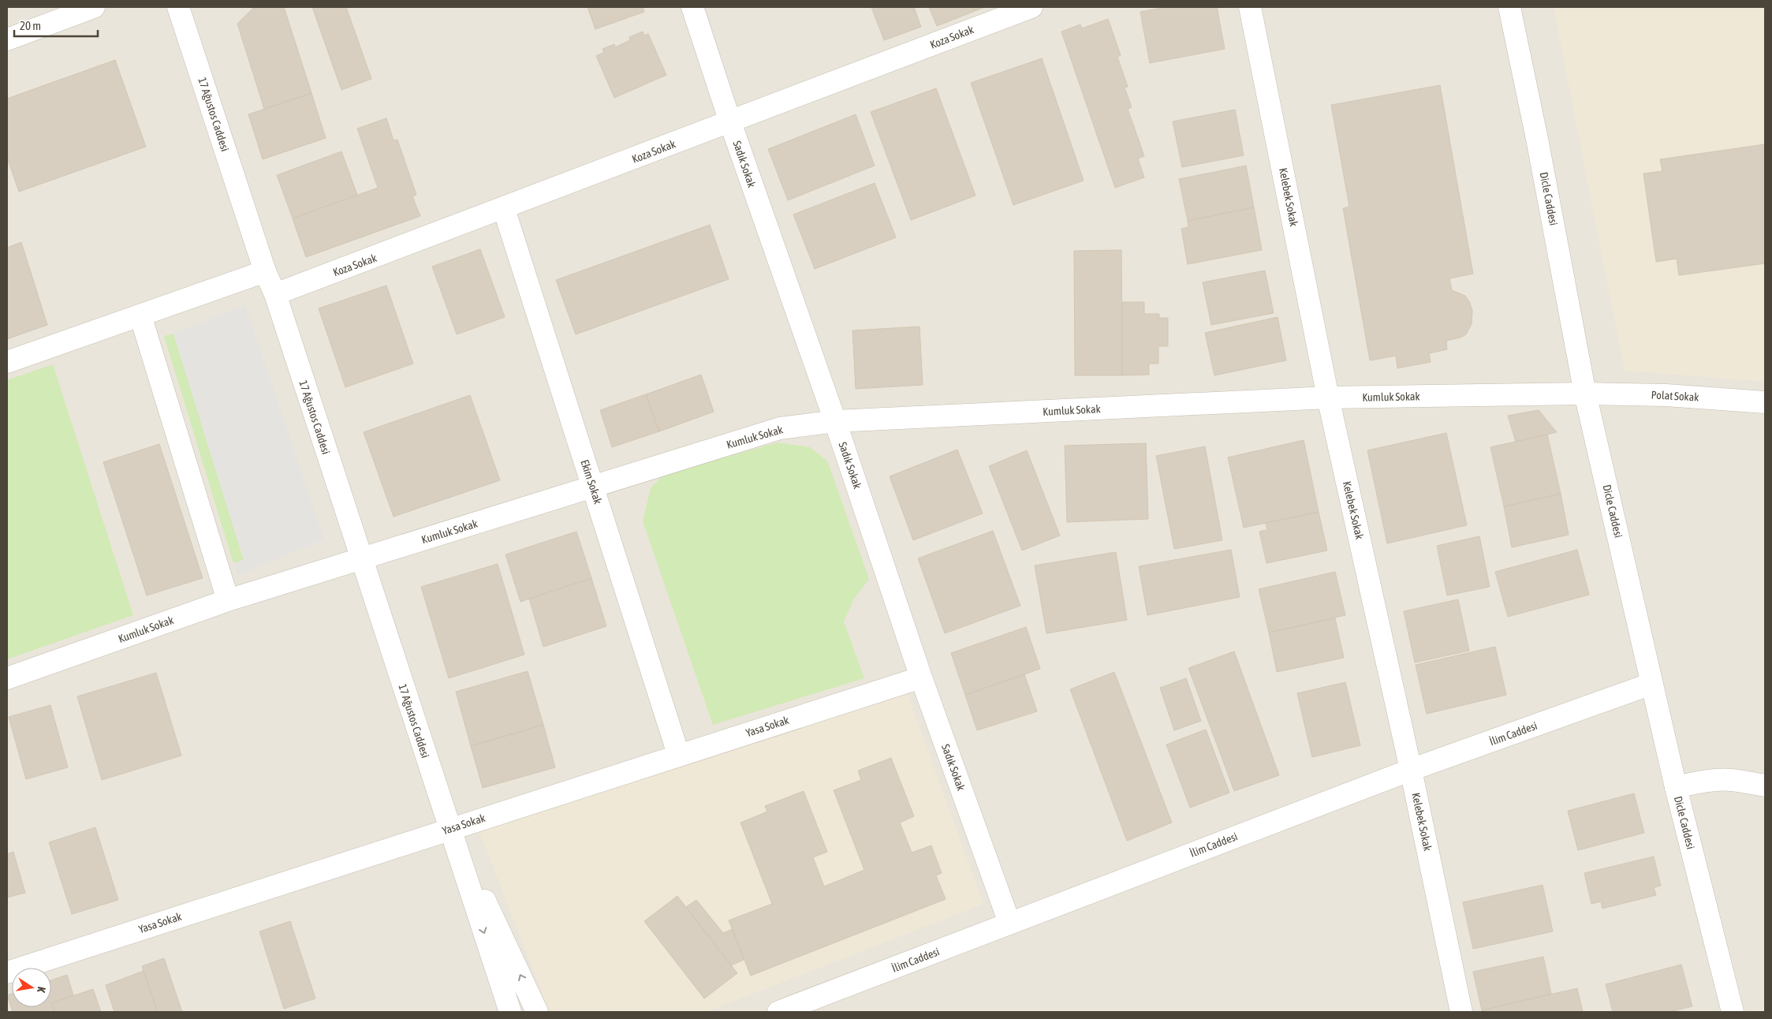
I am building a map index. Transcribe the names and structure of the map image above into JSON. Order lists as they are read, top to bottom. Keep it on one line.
{"streets":{"street":["Koza Sokak","17 Ağustos Caddesi","Sadık Sokak","Kelebek Sokak","Dicle Caddesi","Polat Sokak","Kumluk Sokak","Ekim Sokak","Yasa Sokak","İlim Caddesi"]},"crossings":[["Koza Sokak","17 Ağustos Caddesi"],["Koza Sokak","Sadık Sokak"],["Koza Sokak","Ekim Sokak"],["17 Ağustos Caddesi","Kumluk Sokak"],["17 Ağustos Caddesi","Yasa Sokak"],["Sadık Sokak","Kumluk Sokak"],["Sadık Sokak","Yasa Sokak"],["Sadık Sokak","İlim Caddesi"],["Kelebek Sokak","Kumluk Sokak"],["Kelebek Sokak","İlim Caddesi"],["Dicle Caddesi","Polat Sokak"],["Dicle Caddesi","Kumluk Sokak"],["Dicle Caddesi","İlim Caddesi"],["Polat Sokak","Kumluk Sokak"],["Kumluk Sokak","Ekim Sokak"],["Ekim Sokak","Yasa Sokak"]],"scale_bar":"20 m","north":"right"}
